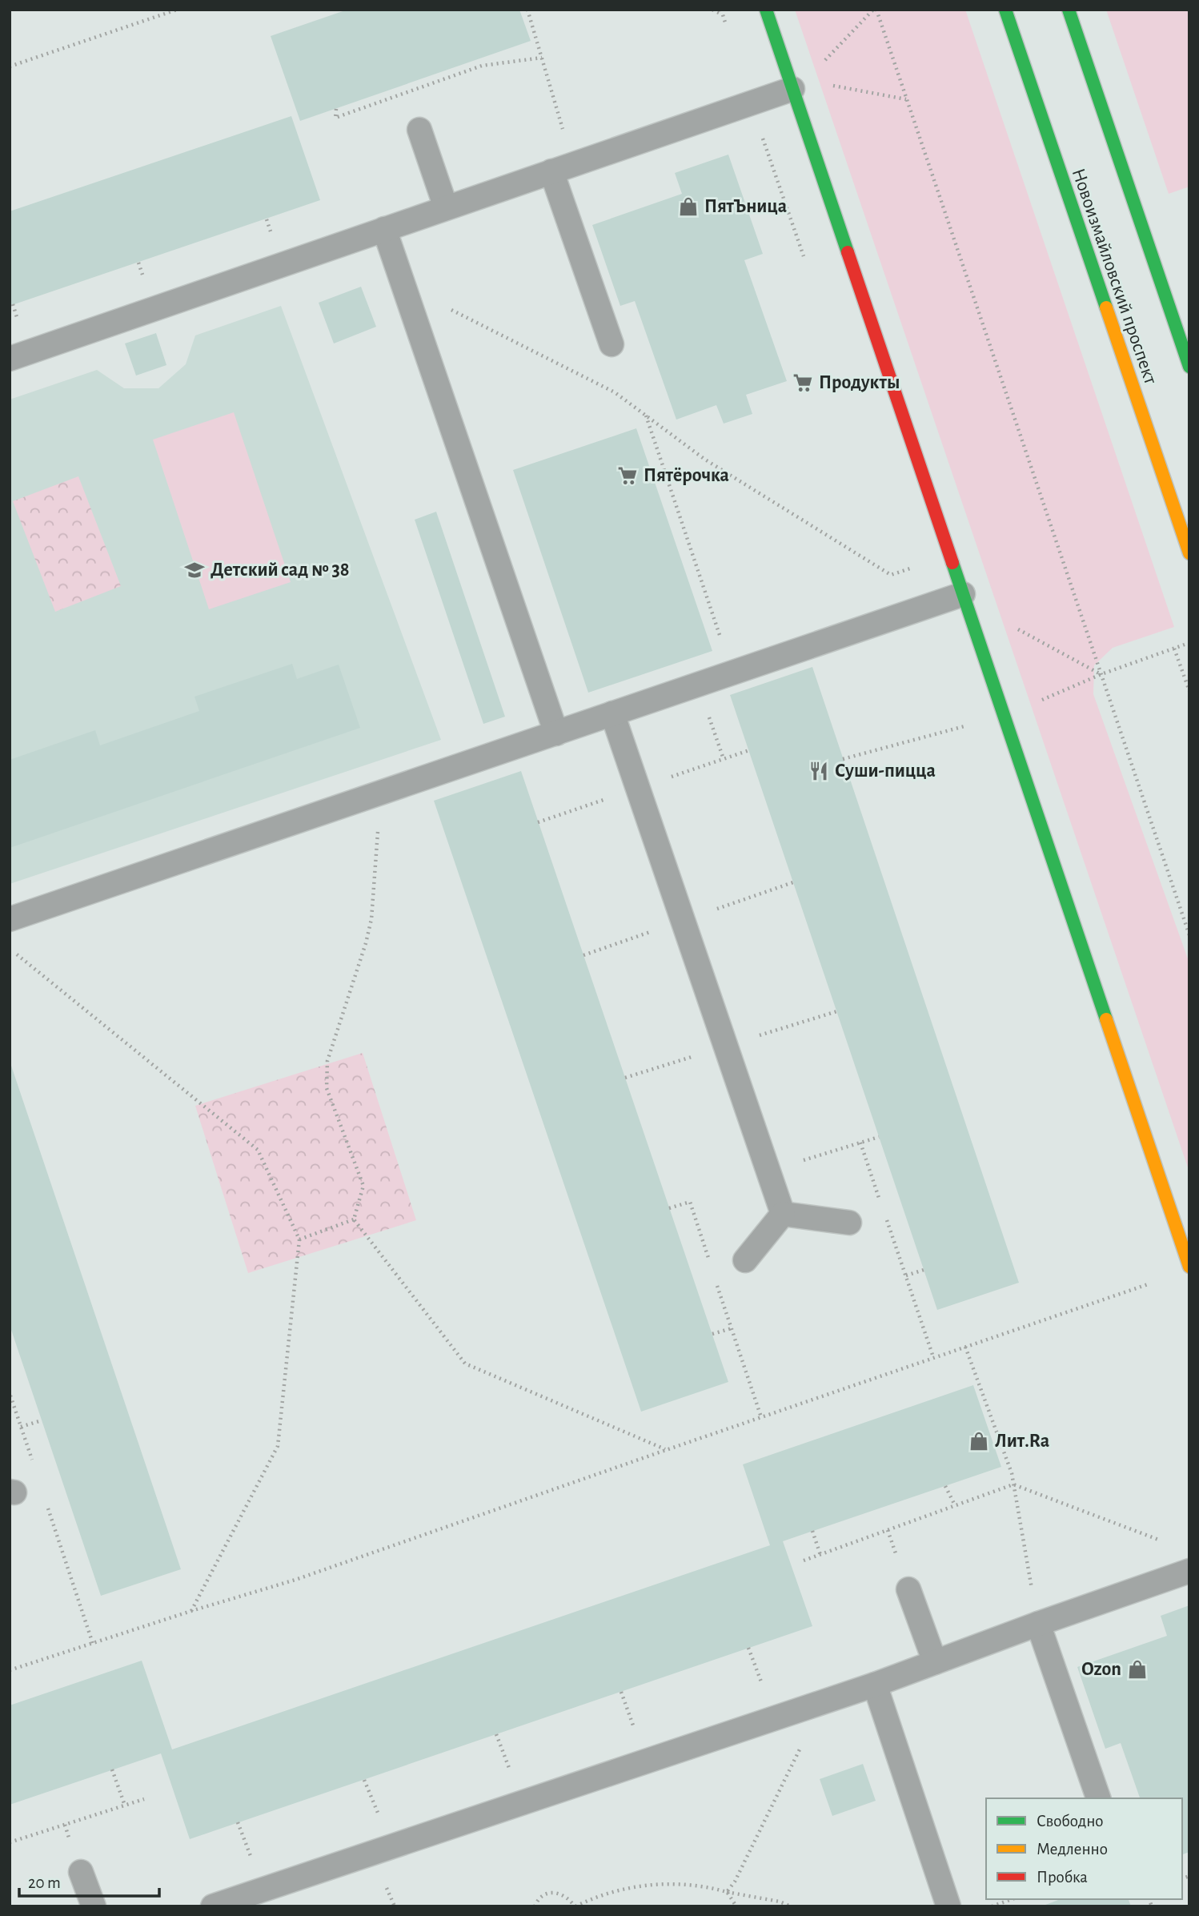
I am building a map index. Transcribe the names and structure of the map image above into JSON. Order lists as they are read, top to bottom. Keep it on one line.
{"streets":{"street":["Новоизмайловский проспект"]},"places":{"shop":["ПятЪница","Лит.Ra","Ozon"],"supermarket":["Продукты","Пятёрочка"],"school or university":["Детский сад № 38"],"restaurant":["Суши-пицца"]},"legend":["Свободно","Медленно","Пробка"],"scale_bar":"20 m"}
